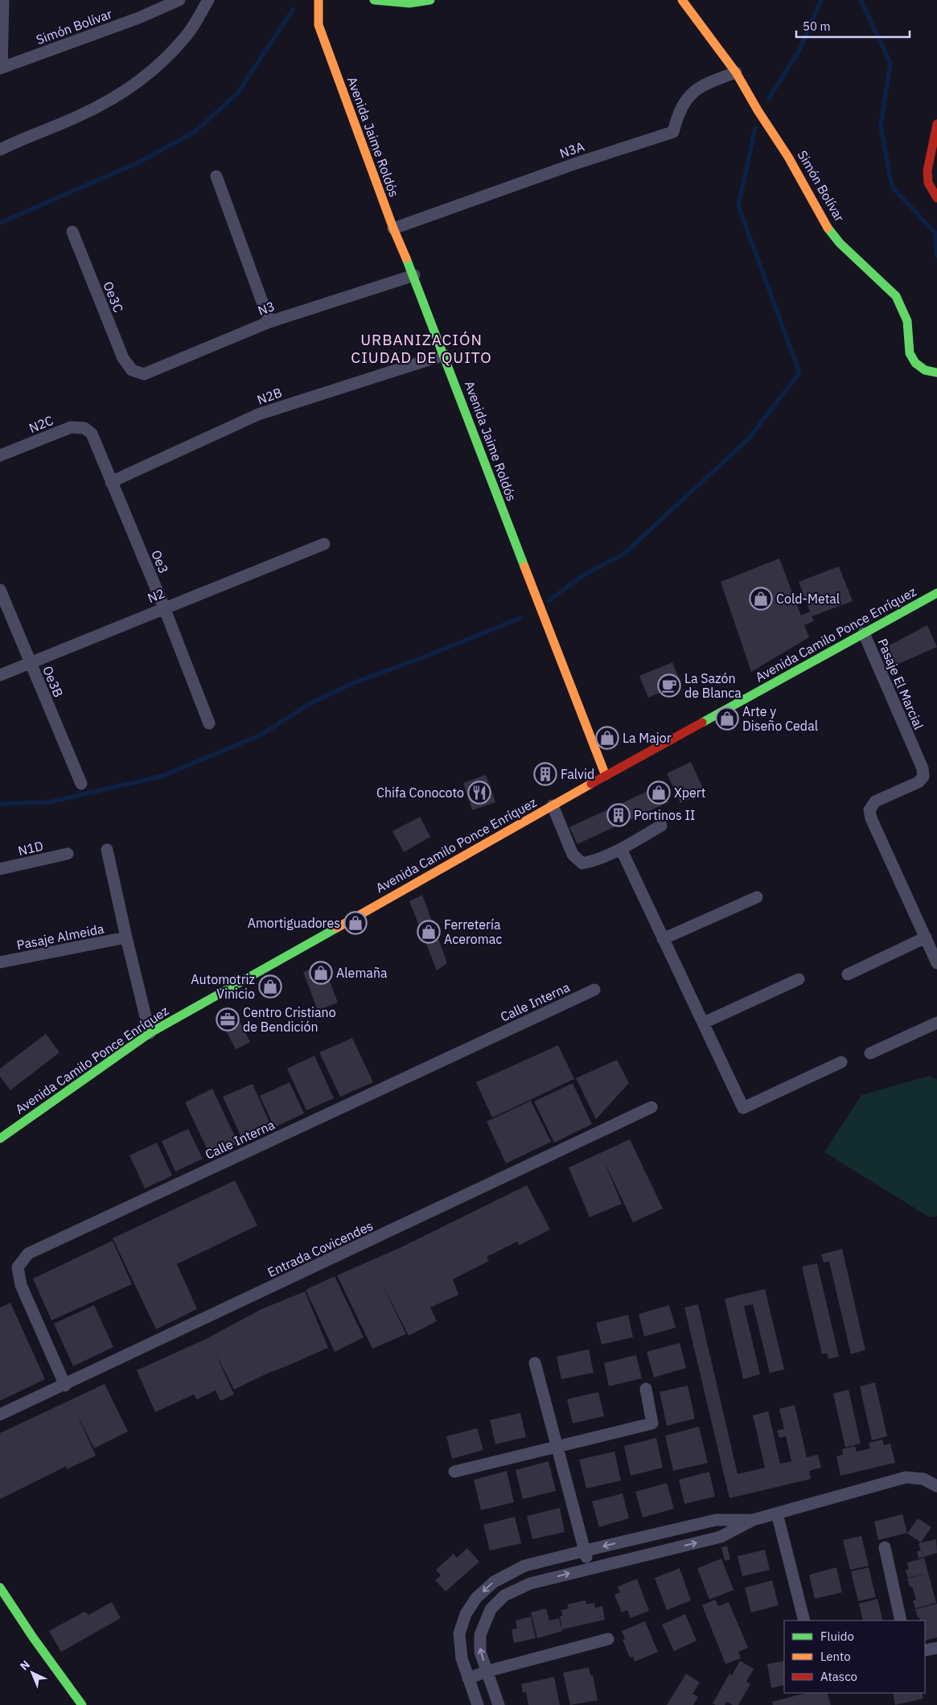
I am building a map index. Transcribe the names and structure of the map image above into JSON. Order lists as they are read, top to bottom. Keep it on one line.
{"streets":{"street":["Simón Bolívar","Avenida Jaime Roldós","N3A","Oe3C","N3","N2B","N2C","Oe3","N2","Avenida Camilo Ponce Enríquez","Oe3B","Pasaje El Marcial","N1D","Pasaje Almeida","Calle Interna","Entrada Covicendes"]},"crossings":[["Simón Bolívar","N3A"],["Avenida Jaime Roldós","N3A"],["Avenida Jaime Roldós","N3"],["Avenida Jaime Roldós","N2B"],["Avenida Jaime Roldós","Avenida Camilo Ponce Enríquez"],["Oe3C","N3"],["N2B","Oe3"],["N2C","Oe3"],["Oe3","N2"],["N2","Oe3B"],["Avenida Camilo Ponce Enríquez","Pasaje El Marcial"],["Calle Interna","Entrada Covicendes"]],"districts":["URBANIZACIÓN CIUDAD DE QUITO"],"places":{"shop":["Cold-Metal","Arte y Diseño Cedal","La Major","Xpert","Amortiguadores","Ferretería Aceromac","Alemaña","Automotriz Vinicio"],"cafe":["La Sazón de Blanca"],"building":["Falvid","Portinos II"],"restaurant":["Chifa Conocoto"],"office":["Centro Cristiano de Bendición"]},"legend":["Fluido","Lento","Atasco"],"scale_bar":"50 m","north":"top left"}
